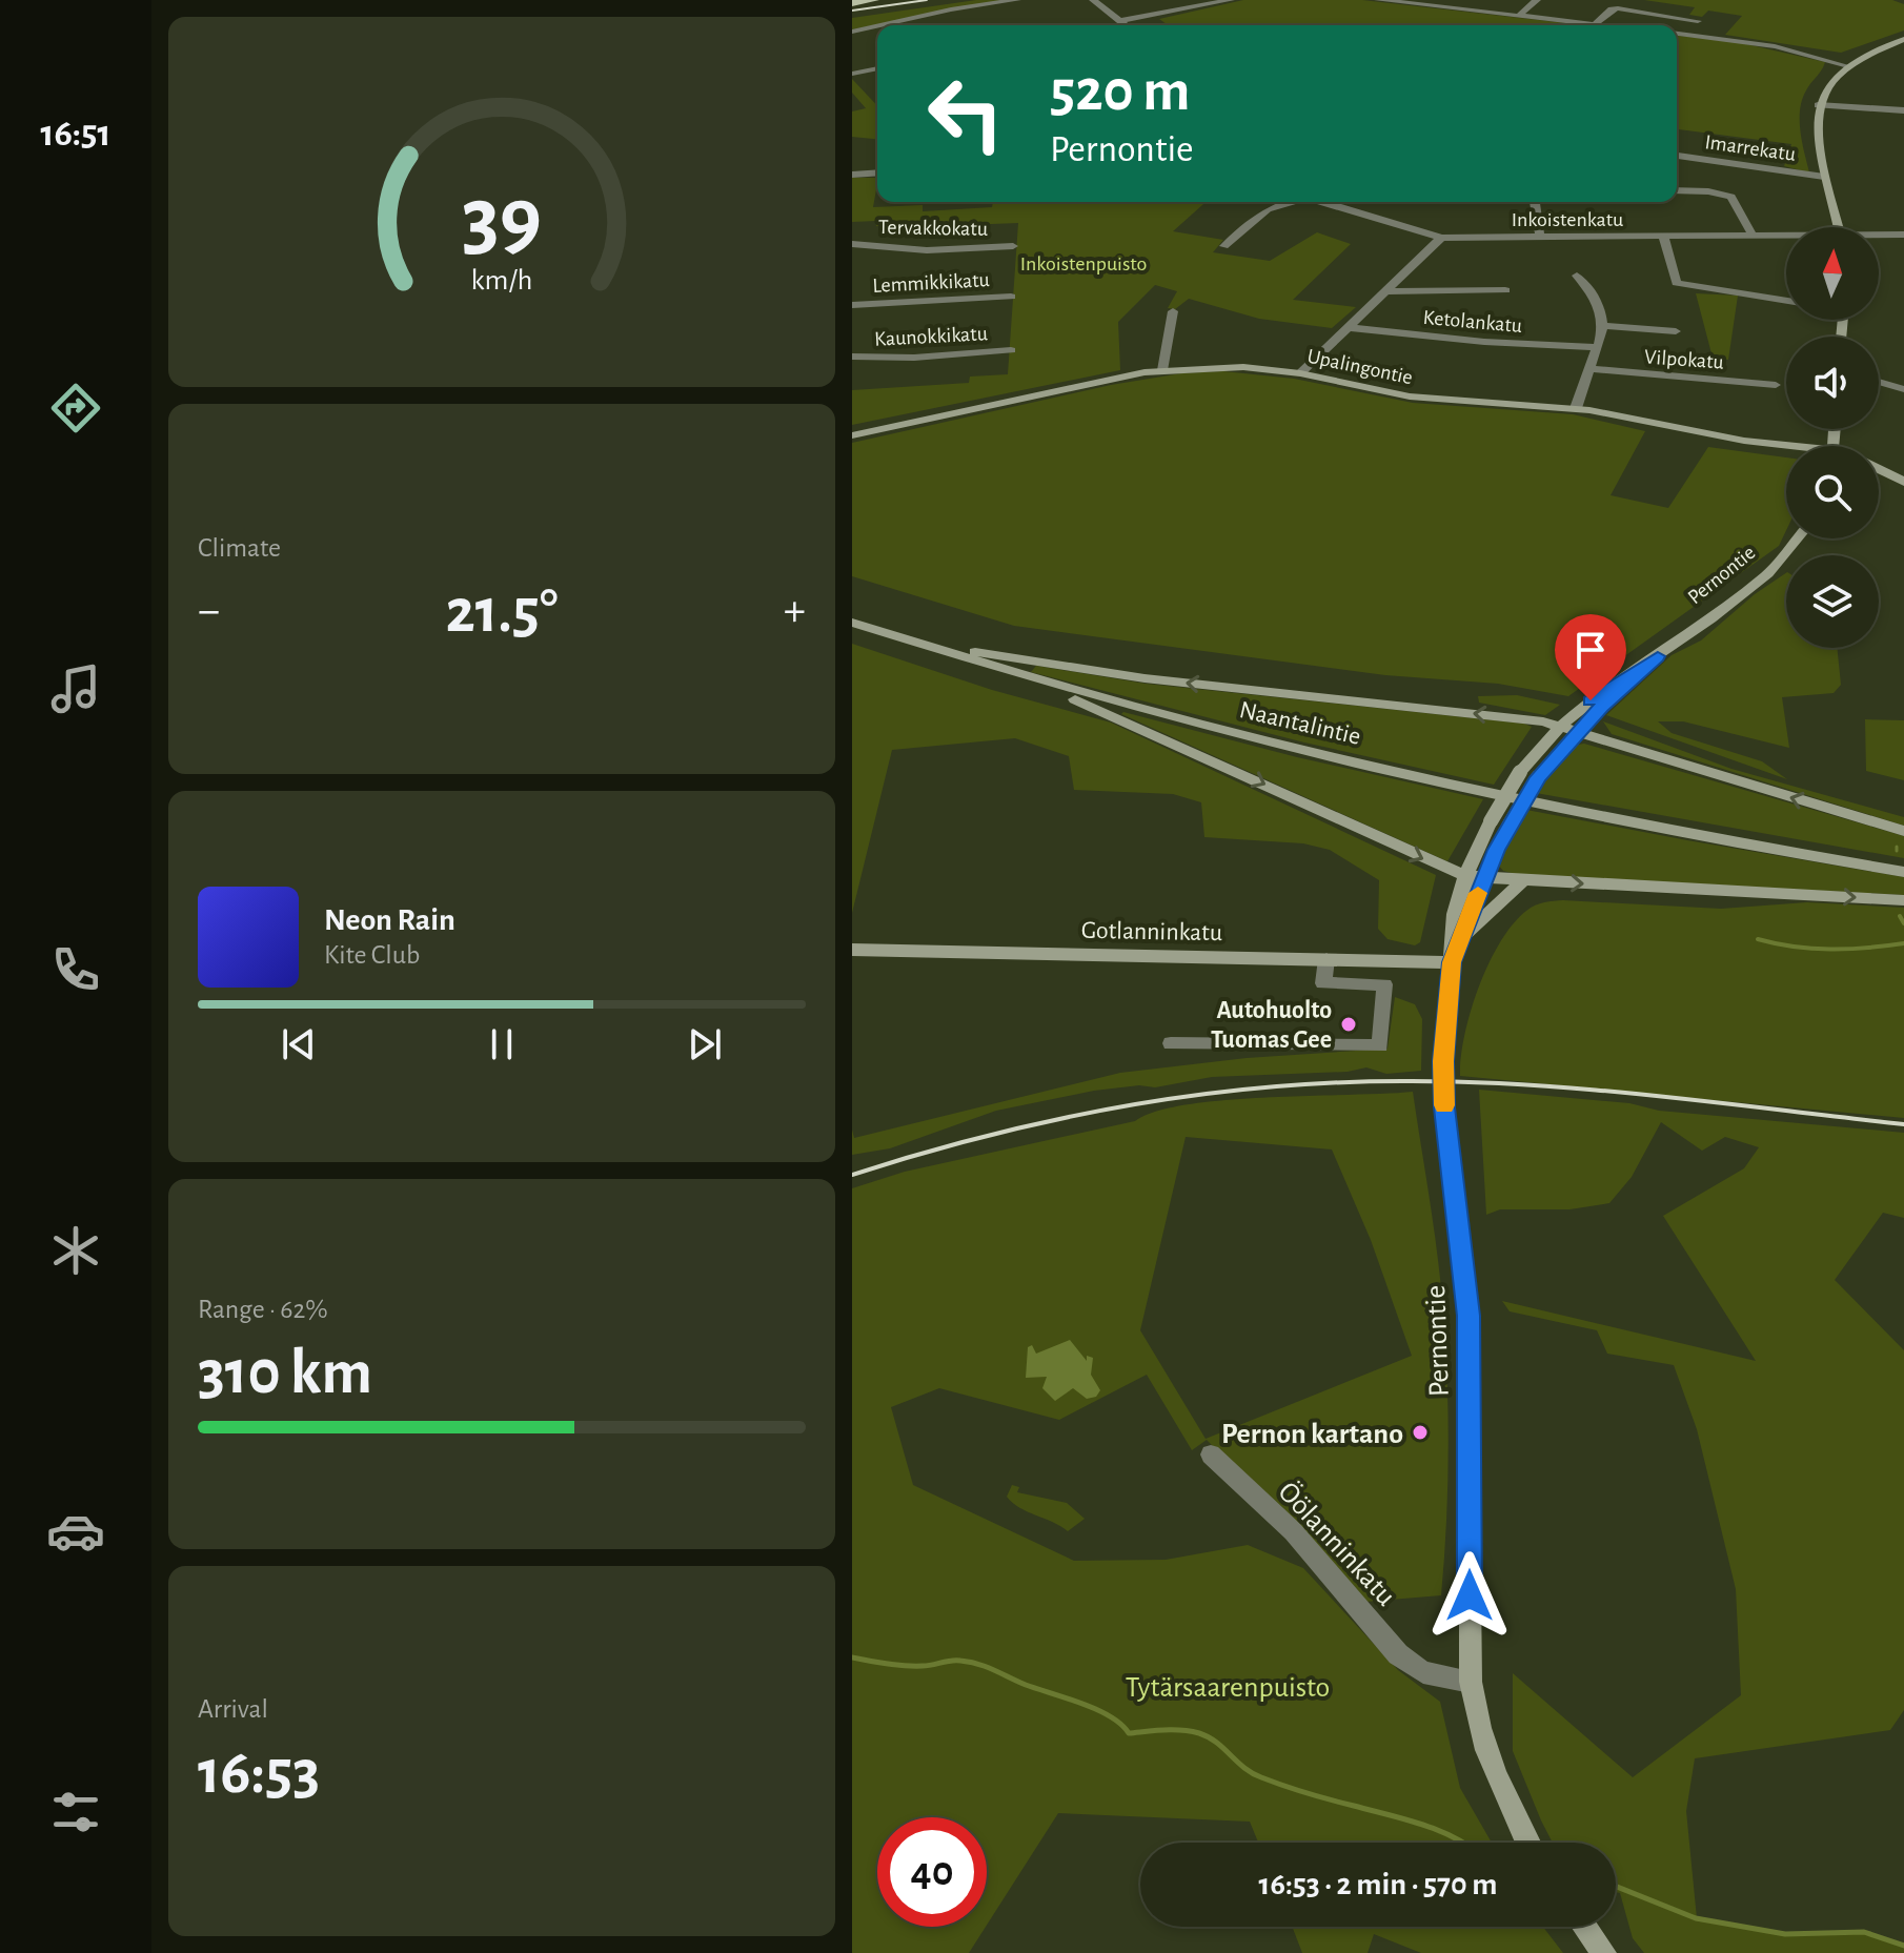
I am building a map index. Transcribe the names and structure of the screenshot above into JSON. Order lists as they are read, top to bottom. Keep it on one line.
{"streets":{"street":["Imarrekatu","Inkoistenkatu","Tervakkokatu","Lemmikkikatu","Ketolankatu","Kaunokkikatu","Vilpokatu","Upalingontie","Pernontie","Naantalintie","Gotlanninkatu","Öölanninkatu"]},"crossings":[["Pernontie","Gotlanninkatu"],["Pernontie","Öölanninkatu"]],"parks":["Inkoistenpuisto","Tytärsaarenpuisto"],"places":["Autohuolto Tuomas Gee","Pernon kartano"],"north":"top","page":{"tabs":"16:51","turn":["520 m","Pernontie"],"tile":["Climate",["Range · 62%","310 km"],["Arrival","16:53"]],"heat":["−","21.5°","+"],"song":["Neon Rain","Kite Club"],"limit":"40","trip":"16:53 · 2 min · 570 m","gauge":["39","km/h"]}}
